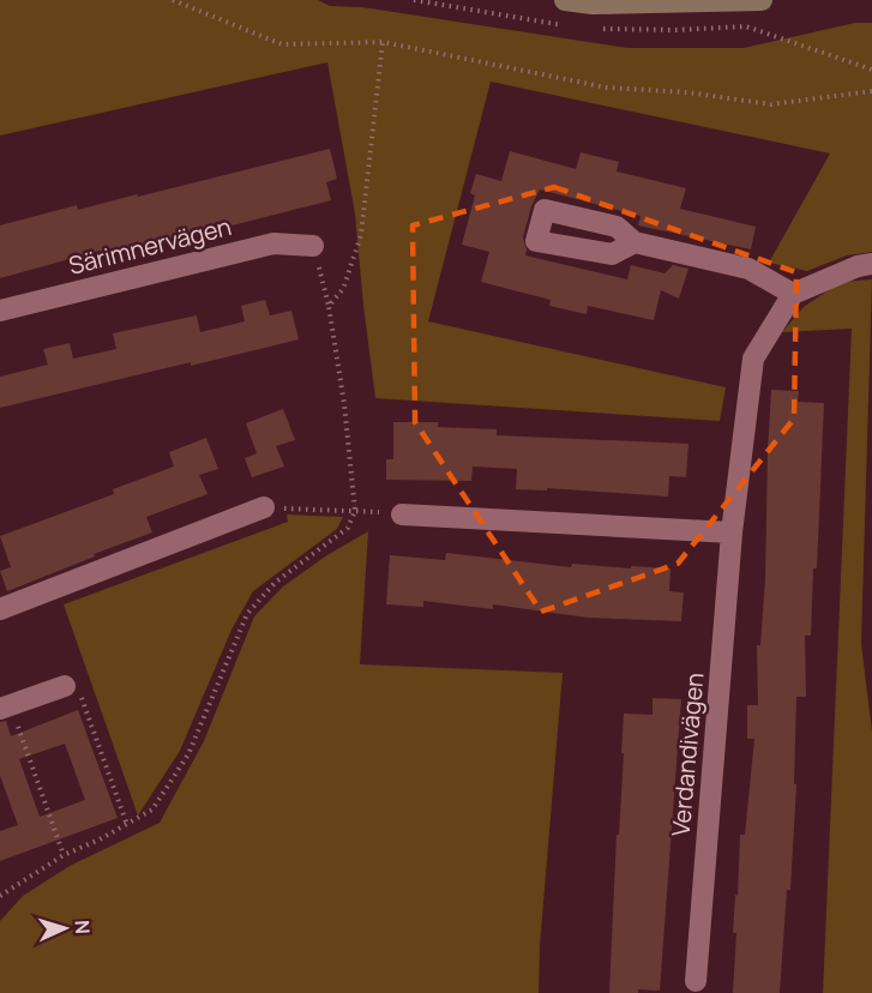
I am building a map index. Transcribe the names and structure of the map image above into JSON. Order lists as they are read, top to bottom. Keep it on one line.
{"streets":{"street":["Särimnervägen","Verdandivägen"]},"north":"right"}
